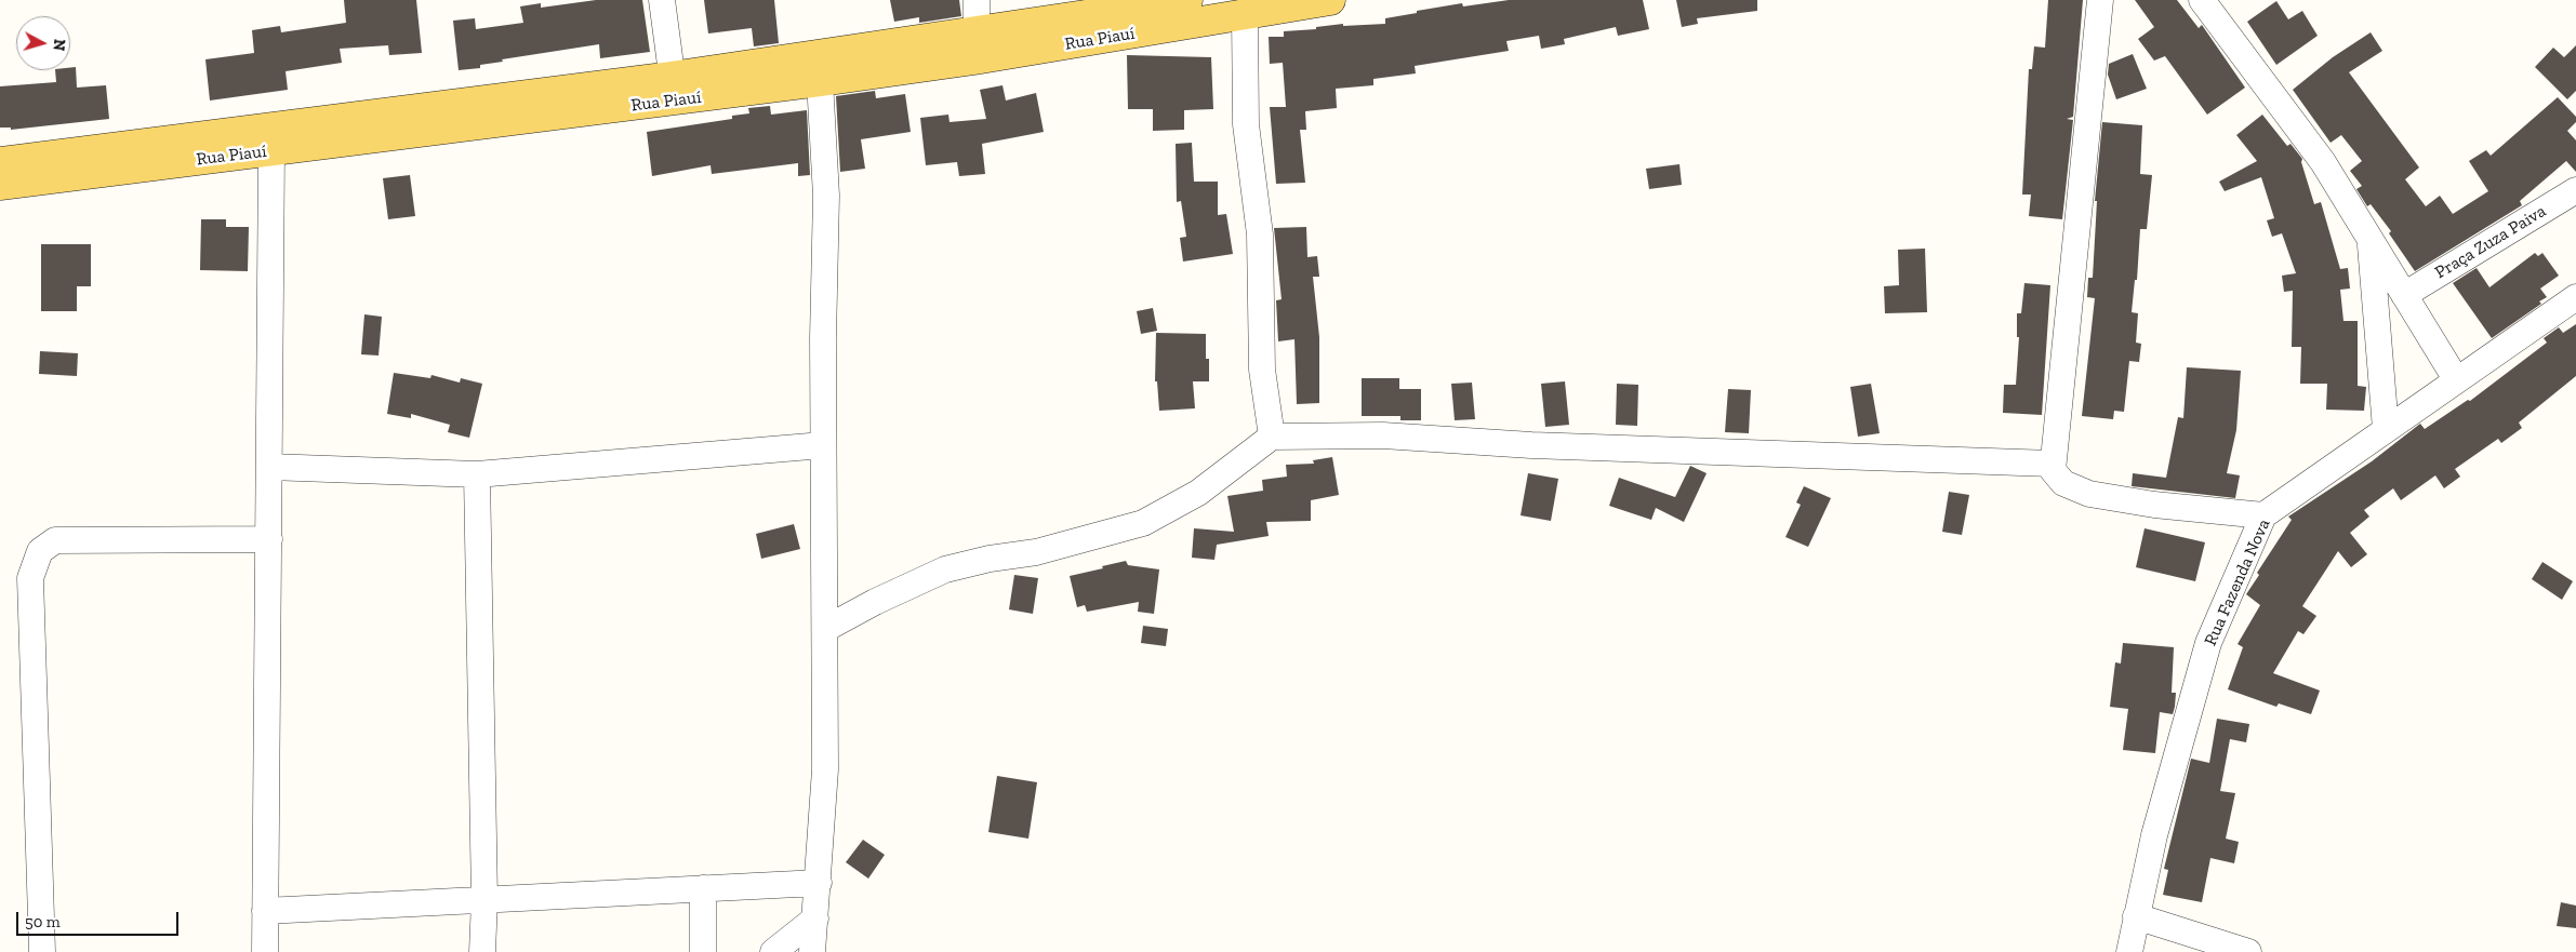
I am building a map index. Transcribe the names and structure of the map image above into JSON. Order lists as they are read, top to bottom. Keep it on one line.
{"streets":{"main road":["Rua Piauí"],"street":["Praça Zuza Paiva","Rua Fazenda Nova"]},"scale_bar":"50 m","north":"right"}
